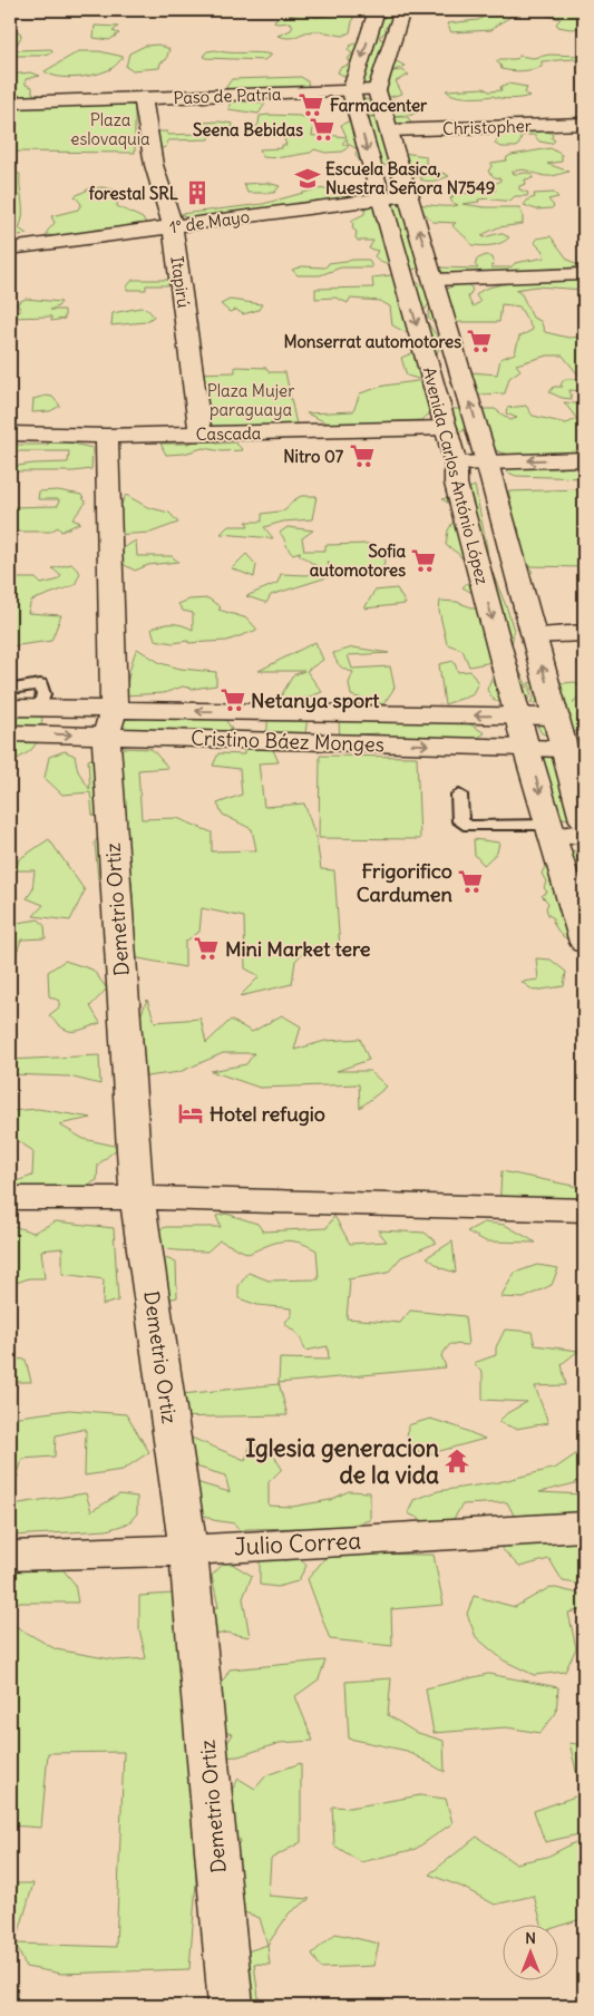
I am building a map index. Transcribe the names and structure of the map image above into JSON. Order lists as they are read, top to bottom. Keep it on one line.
{"streets":{"street":["Paso de Patria","Christopher","1° de Mayo","Itapirú","Cascada","Avenida Carlos António López","Cristino Báez Monges","Demetrio Ortiz","Julio Correa"]},"crossings":[["Paso de Patria","Itapirú"],["Paso de Patria","Avenida Carlos António López"],["Christopher","Avenida Carlos António López"],["1° de Mayo","Itapirú"],["1° de Mayo","Avenida Carlos António López"],["Itapirú","Cascada"],["Cascada","Avenida Carlos António López"],["Cascada","Demetrio Ortiz"],["Avenida Carlos António López","Cristino Báez Monges"],["Cristino Báez Monges","Demetrio Ortiz"],["Demetrio Ortiz","Julio Correa"]],"parks":["Plaza eslovaquia","Plaza Mujer paraguaya"],"places":{"supermarket":["Farmacenter","Seena Bebidas","Monserrat automotores","Nitro 07","Sofia automotores","Netanya sport","Frigorifico Cardumen","Mini Market tere"],"school or university":["Escuela Basica, Nuestra Señora N7549"],"building":["forestal SRL"],"hotel":["Hotel refugio"],"temple":["Iglesia generacion de la vida"]},"north":"top"}
